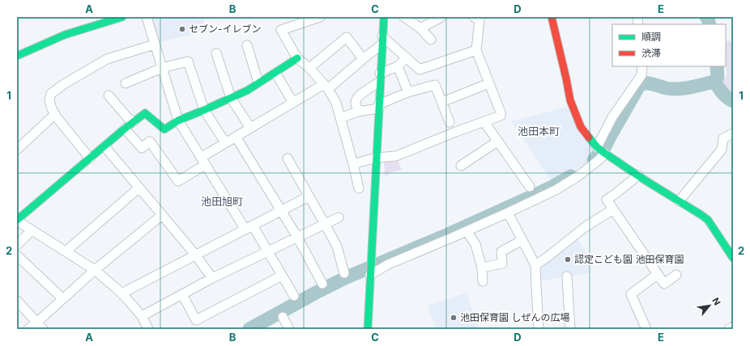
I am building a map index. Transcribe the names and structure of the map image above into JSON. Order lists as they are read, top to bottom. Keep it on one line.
{"districts":["池田本町","池田旭町"],"places":["セブン-イレブン","認定こども園 池田保育園","池田保育園 しぜんの広場"],"legend":["順調","渋滞"],"north":"top right","grid":{"columns":["A","B","C","D","E"],"rows":["1","2"]}}
